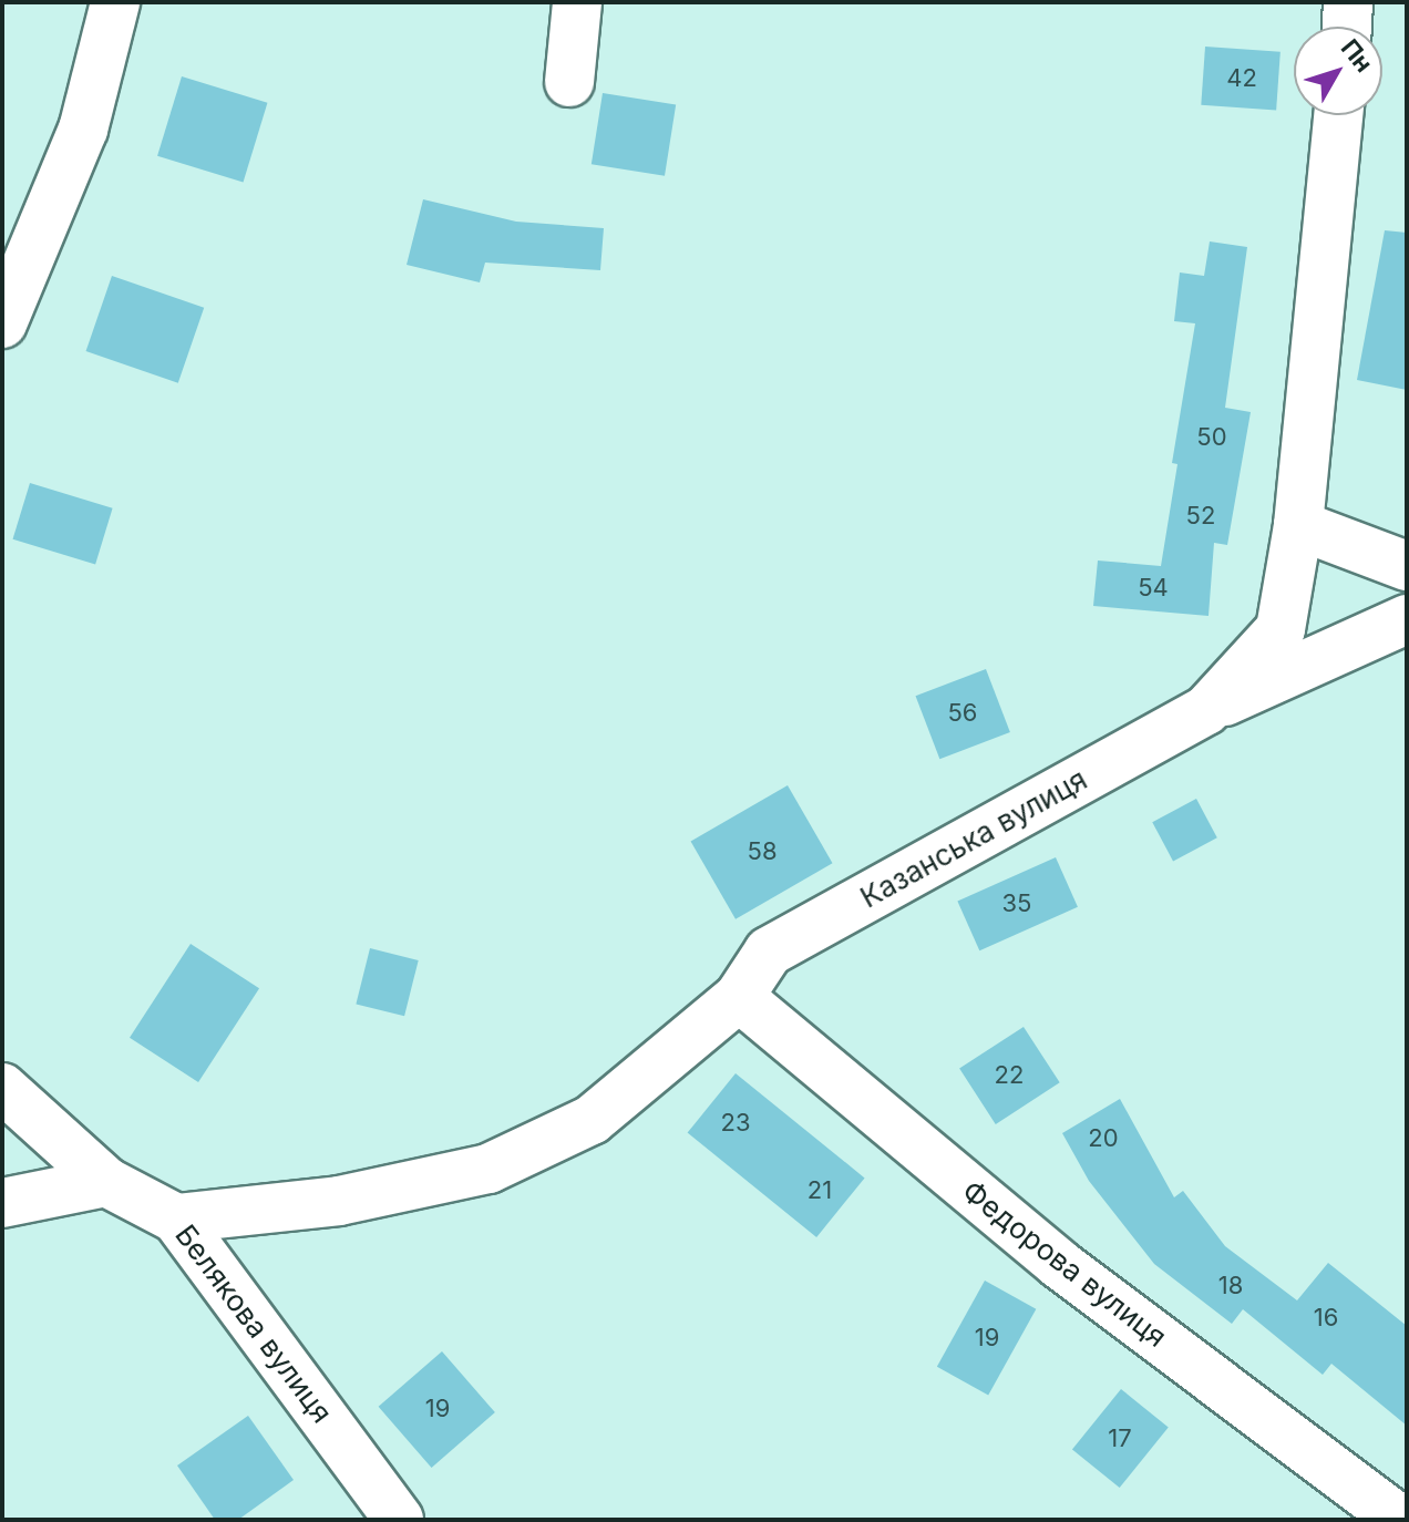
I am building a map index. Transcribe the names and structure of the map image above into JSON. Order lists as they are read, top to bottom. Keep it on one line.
{"streets":{"street":["Казанська вулиця","Федорова вулиця","Белякова вулиця"]},"crossings":[["Казанська вулиця","Федорова вулиця"],["Казанська вулиця","Белякова вулиця"]],"house_numbers":["42","50","52","54","56","58","35","22","23","20","21","18","16","19","19","17"],"north":"top right"}
